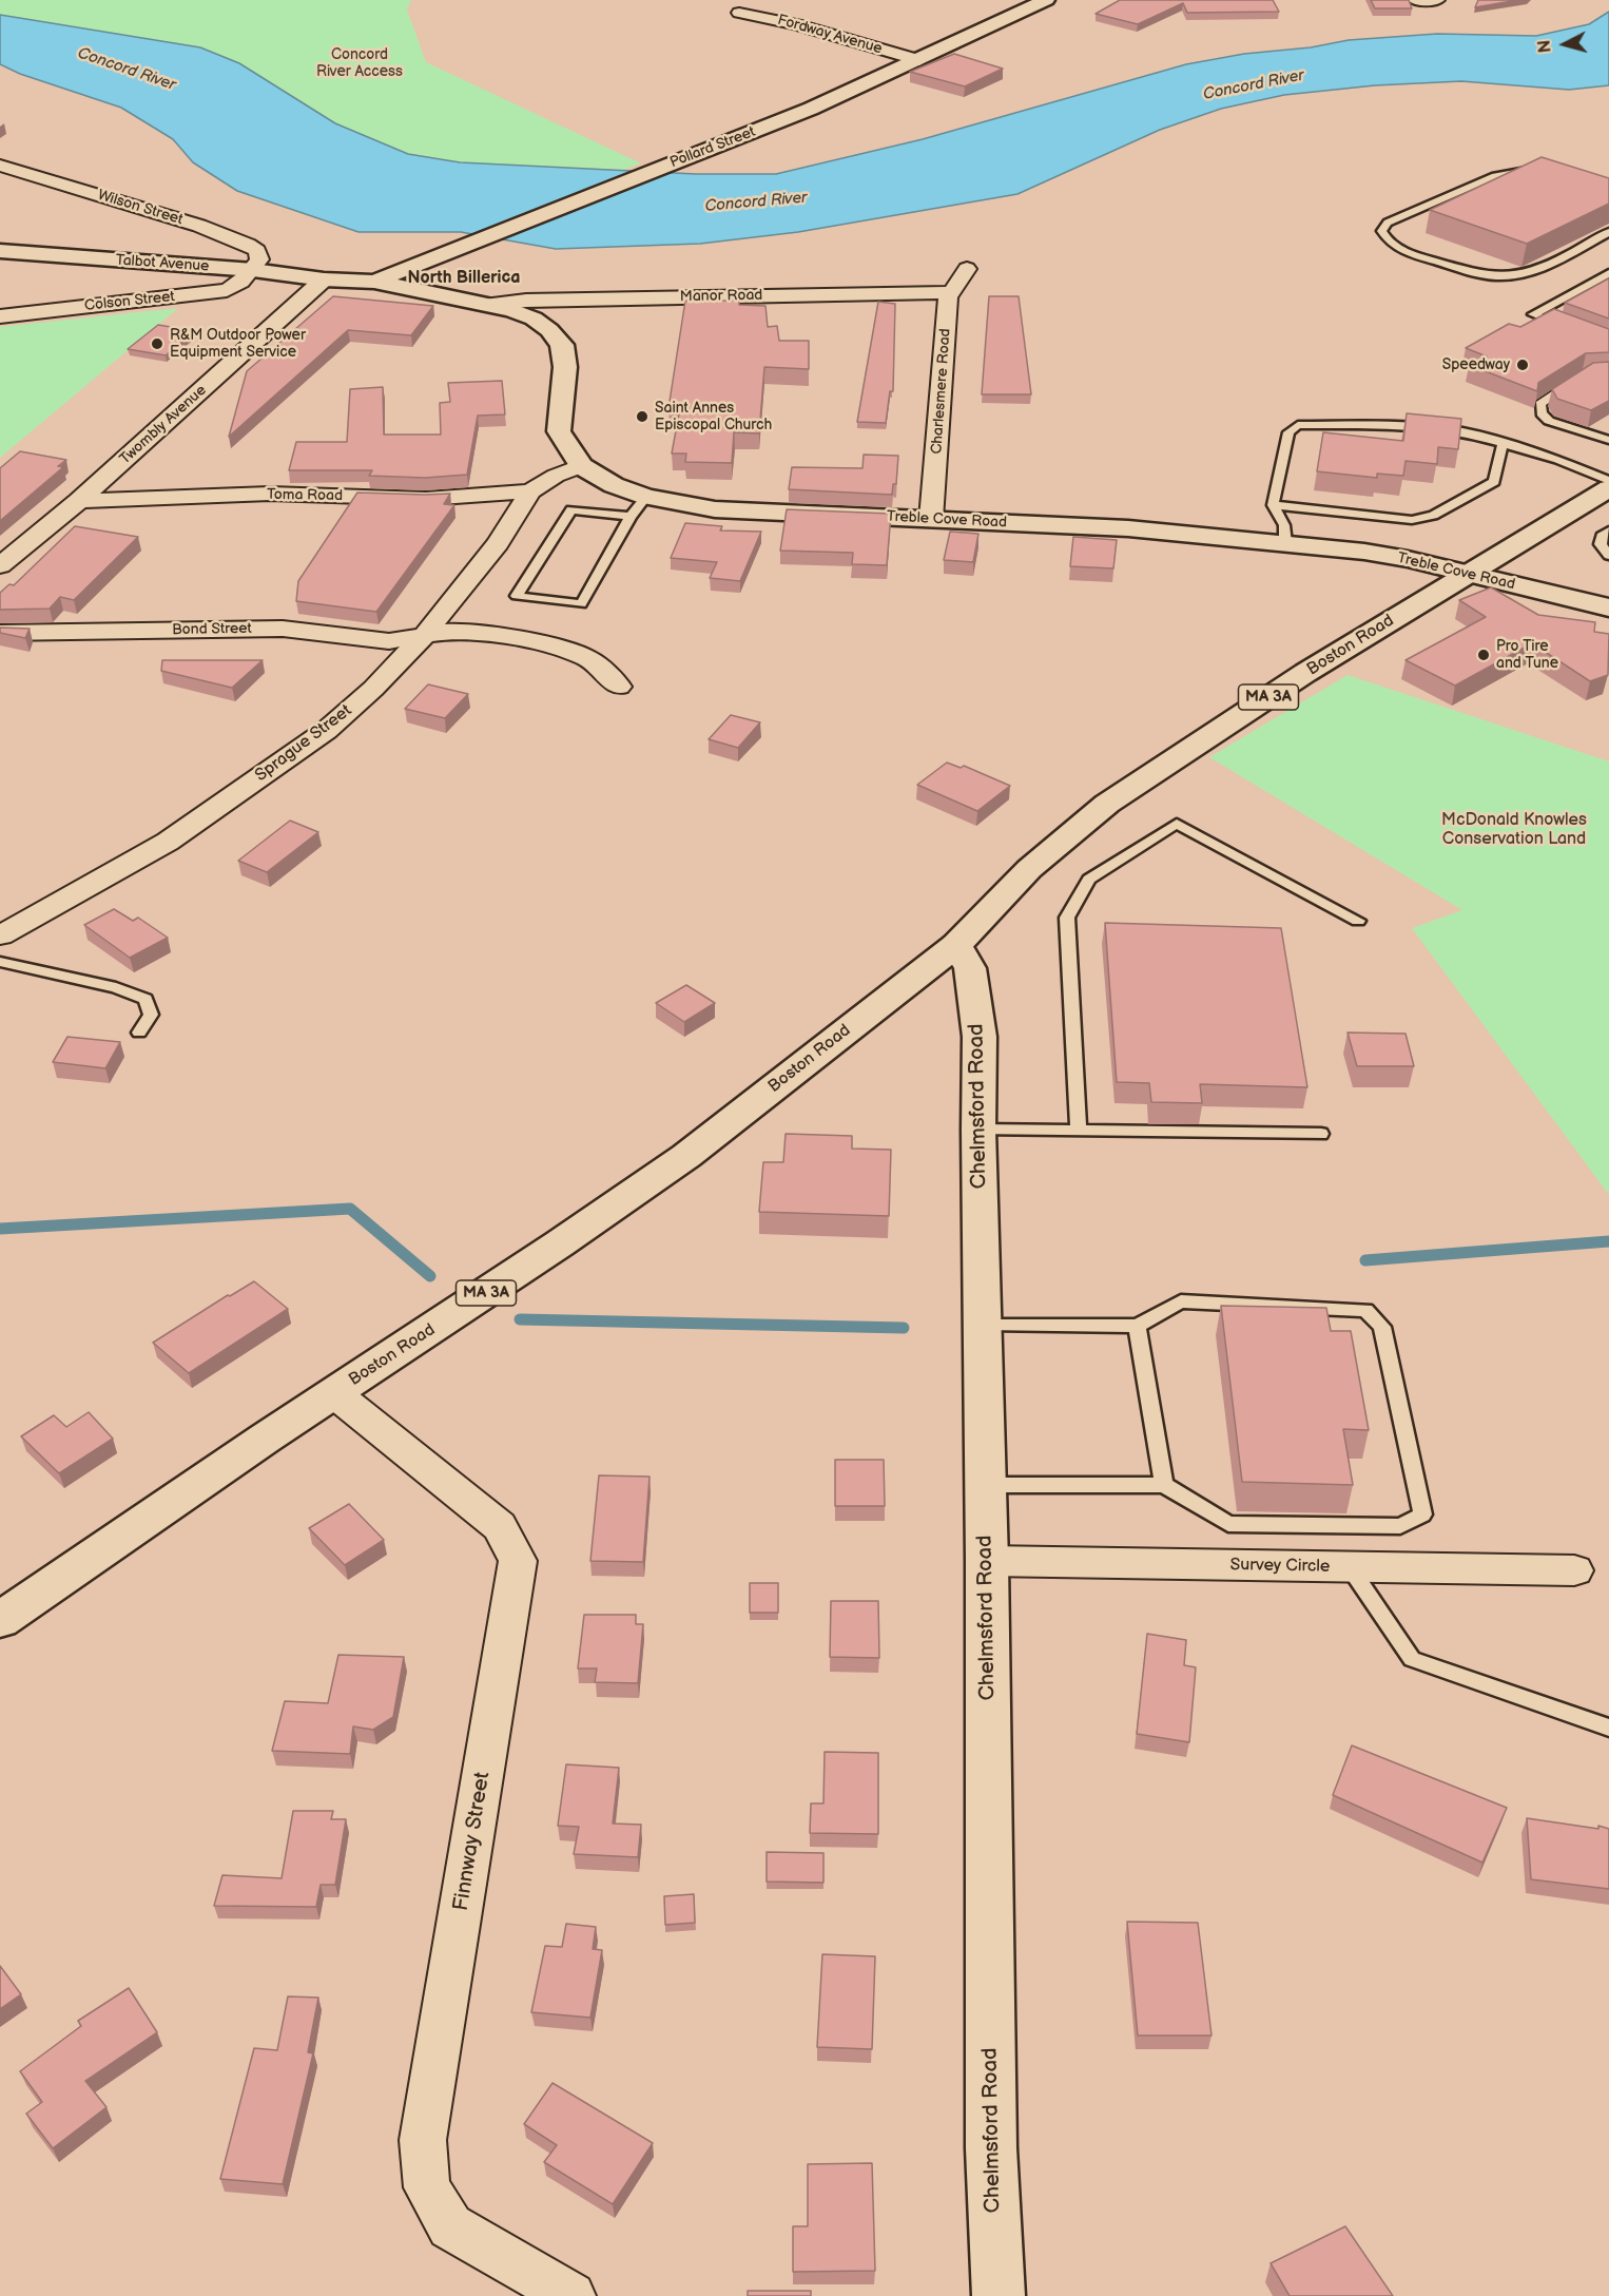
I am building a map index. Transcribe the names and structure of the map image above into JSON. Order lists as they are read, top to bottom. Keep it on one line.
{"streets":{"street":["Fordway Avenue","Pollard Street","Wilson Street","Talbot Avenue","Manor Road","Colson Street","Charlesmere Road","Twombly Avenue","Toma Road","Treble Cove Road","Bond Street","Boston Road","MA 3A","Sprague Street","Chelmsford Road","Survey Circle","Finnway Street"]},"crossings":[["Fordway Avenue","Pollard Street"],["Pollard Street","Treble Cove Road"],["Wilson Street","Talbot Avenue"],["Wilson Street","Colson Street"],["Talbot Avenue","Colson Street"],["Talbot Avenue","Twombly Avenue"],["Manor Road","Charlesmere Road"],["Manor Road","Treble Cove Road"],["Charlesmere Road","Treble Cove Road"],["Twombly Avenue","Toma Road"],["Toma Road","Sprague Street"],["Treble Cove Road","Boston Road"],["Treble Cove Road","Sprague Street"],["Bond Street","Sprague Street"],["Boston Road","Chelmsford Road"],["Boston Road","Finnway Street"],["Chelmsford Road","Survey Circle"]],"districts":["North Billerica"],"water":["Concord River"],"parks":["Concord River Access","McDonald Knowles Conservation Land"],"places":["R&M Outdoor Power Equipment Service","Speedway","Saint Annes Episcopal Church","Pro Tire and Tune"],"north":"left"}
